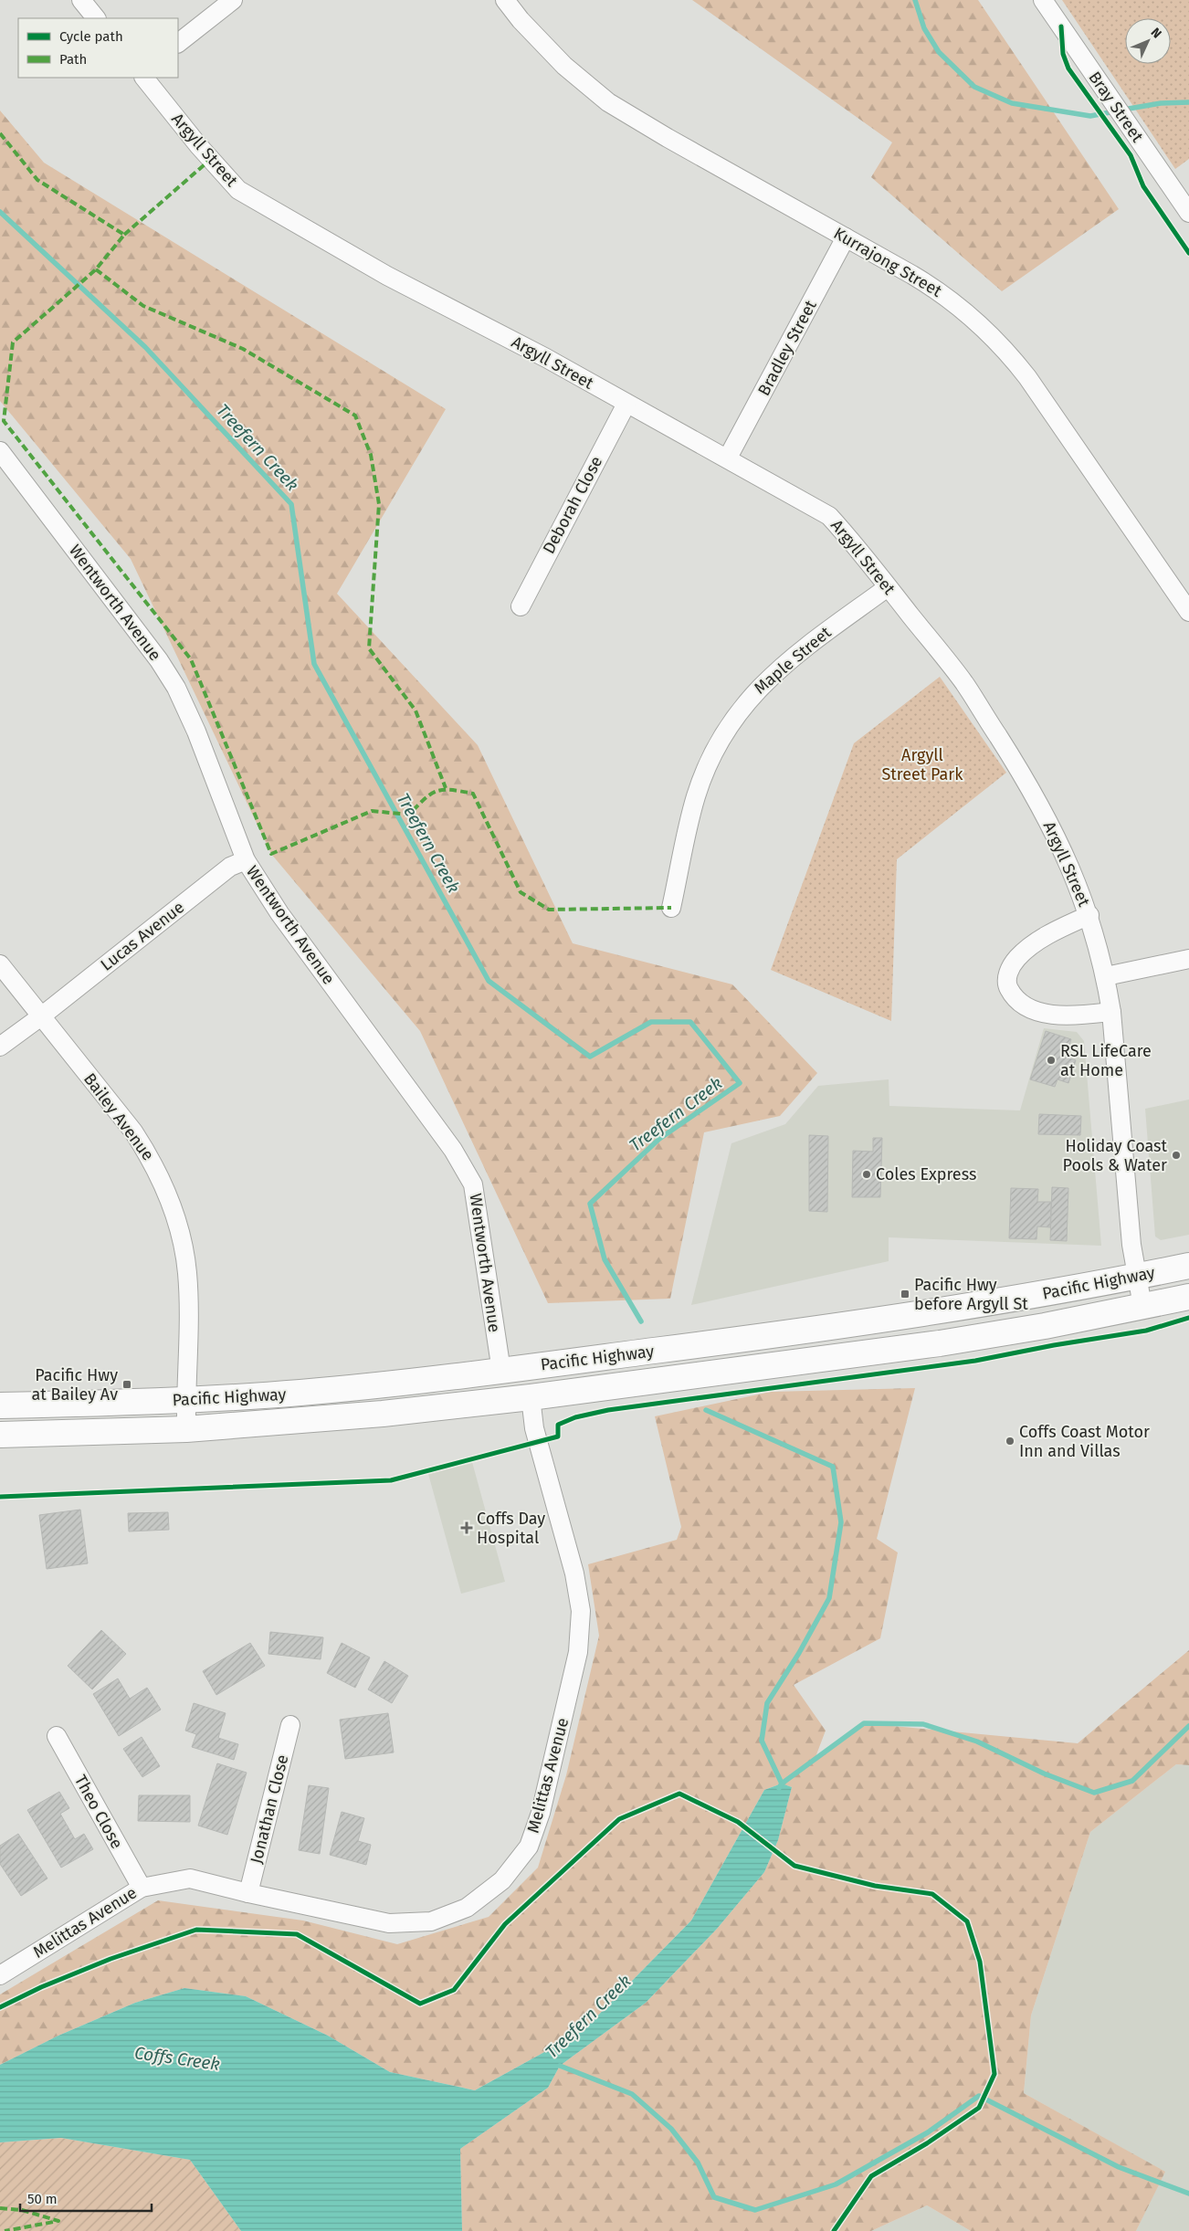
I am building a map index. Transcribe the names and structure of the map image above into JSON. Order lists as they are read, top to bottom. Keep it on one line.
{"streets":{"highway":["Pacific Highway"],"street":["Bray Street","Argyll Street","Kurrajong Street","Bradley Street","Deborah Close","Wentworth Avenue","Maple Street","Lucas Avenue","Bailey Avenue","Melittas Avenue","Jonathan Close","Theo Close"]},"crossings":[["Argyll Street","Bradley Street"],["Argyll Street","Deborah Close"],["Argyll Street","Maple Street"],["Argyll Street","Pacific Highway"],["Kurrajong Street","Bradley Street"],["Wentworth Avenue","Lucas Avenue"],["Wentworth Avenue","Pacific Highway"],["Lucas Avenue","Bailey Avenue"],["Bailey Avenue","Pacific Highway"],["Pacific Highway","Melittas Avenue"],["Melittas Avenue","Jonathan Close"],["Melittas Avenue","Theo Close"]],"water":["Treefern Creek","Coffs Creek"],"parks":["Argyll Street Park"],"places":{"other":["RSL LifeCare at Home","Holiday Coast Pools & Water","Coles Express","Coffs Coast Motor Inn and Villas"],"transit":["Pacific Hwy before Argyll St","Pacific Hwy at Bailey Av"],"health":["Coffs Day Hospital"]},"legend":["Cycle path","Path"],"scale_bar":"50 m","north":"top right"}
